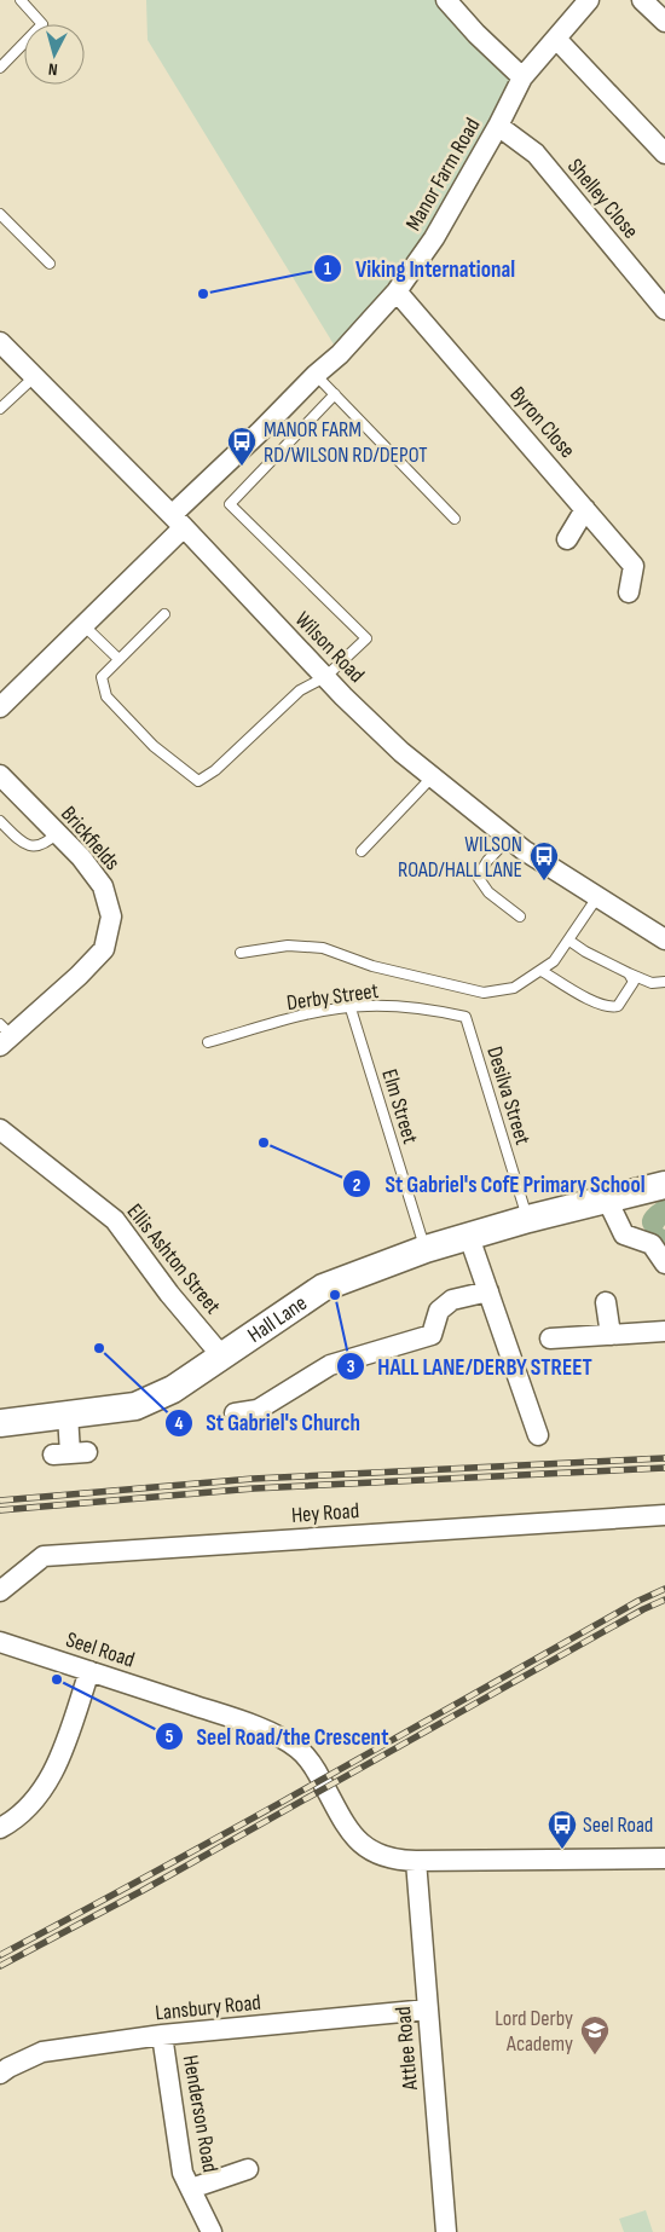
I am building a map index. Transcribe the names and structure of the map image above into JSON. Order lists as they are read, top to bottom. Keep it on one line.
{"streets":{"street":["Manor Farm Road","Shelley Close","Byron Close","Wilson Road","Brickfields","Ellis Ashton Street","Hall Lane","Hey Road","Seel Road","Lansbury Road","Attlee Road","Henderson Road"],"lane":["Derby Street","Desilva Street","Elm Street"]},"crossings":[["Manor Farm Road","Shelley Close"],["Manor Farm Road","Byron Close"],["Manor Farm Road","Wilson Road"],["Derby Street","Desilva Street"],["Derby Street","Elm Street"],["Desilva Street","Hall Lane"],["Elm Street","Hall Lane"],["Ellis Ashton Street","Hall Lane"],["Seel Road","Attlee Road"],["Lansbury Road","Attlee Road"],["Lansbury Road","Henderson Road"]],"places":{"other":["Viking International","St Gabriel's CofE Primary School","HALL LANE/DERBY STREET","St Gabriel's Church","Seel Road/the Crescent"],"bus stop":["MANOR FARM RD/WILSON RD/DEPOT","WILSON ROAD/HALL LANE","Seel Road"],"school or university":["Lord Derby Academy"]},"north":"bottom"}
